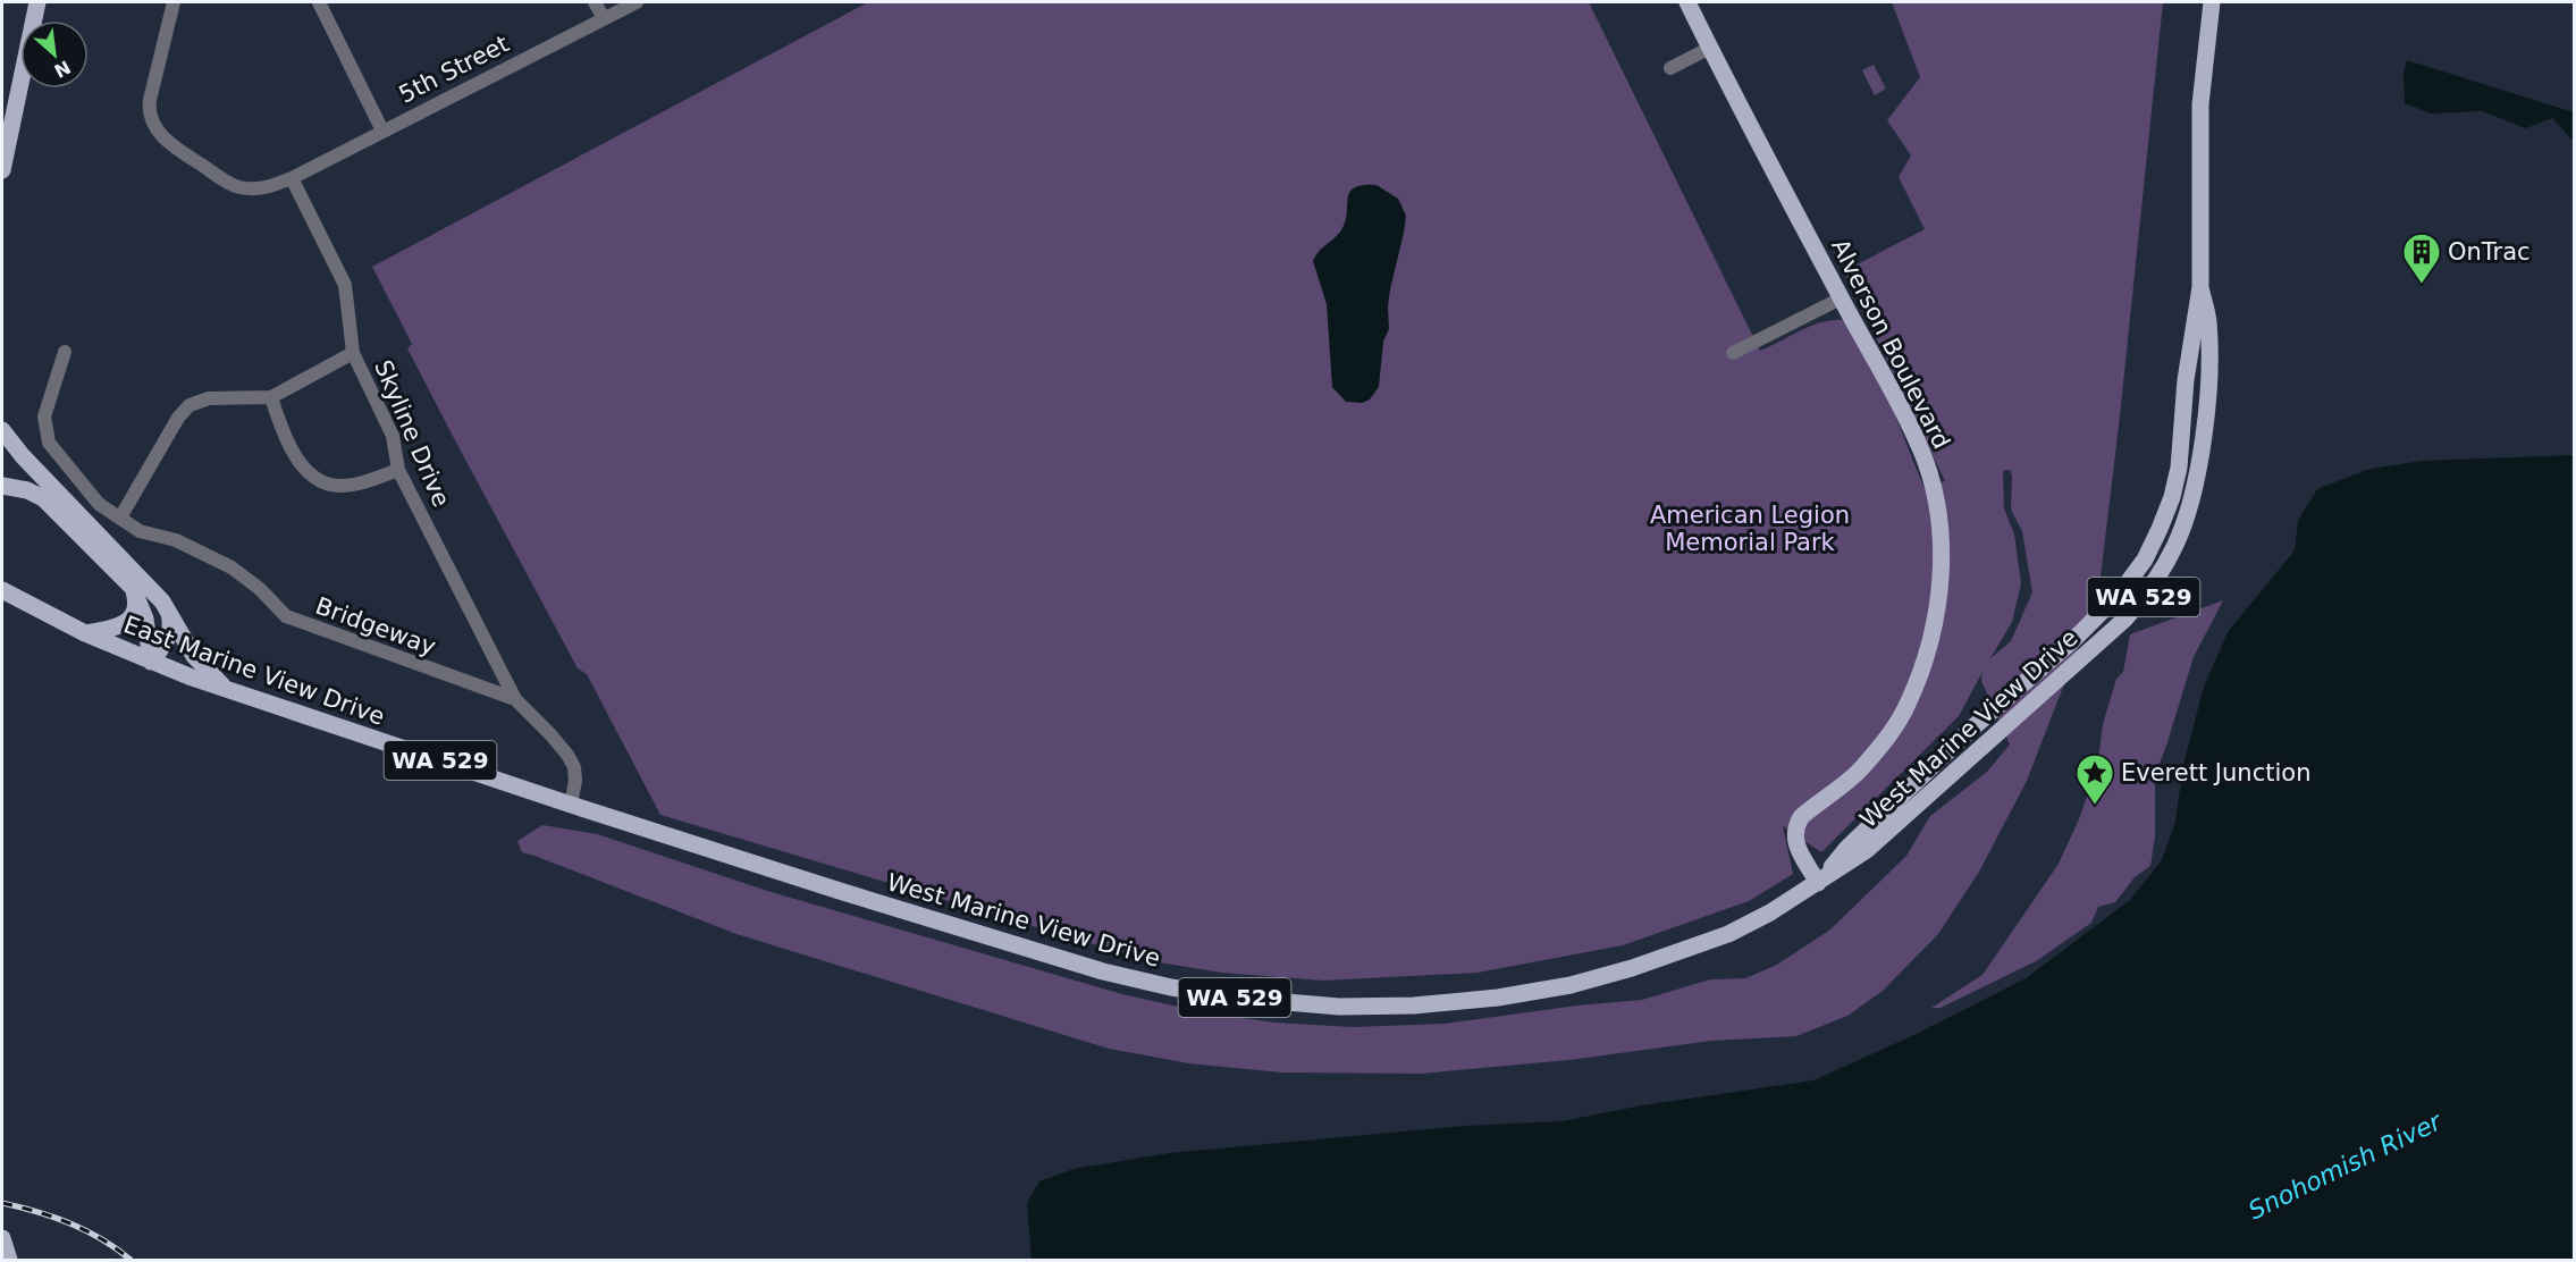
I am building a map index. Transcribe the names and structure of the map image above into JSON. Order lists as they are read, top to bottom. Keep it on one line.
{"streets":{"main road":["Alverson Boulevard","WA 529","East Marine View Drive","West Marine View Drive"],"street":["5th Street","Skyline Drive","Bridgeway"]},"crossings":[["5th Street","Skyline Drive"],["Alverson Boulevard","West Marine View Drive"],["Skyline Drive","Bridgeway"],["Bridgeway","East Marine View Drive"],["East Marine View Drive","West Marine View Drive"]],"water":["Snohomish River"],"parks":["American Legion Memorial Park"],"places":{"building":["OnTrac"],"place":["Everett Junction"]},"north":"bottom right"}
